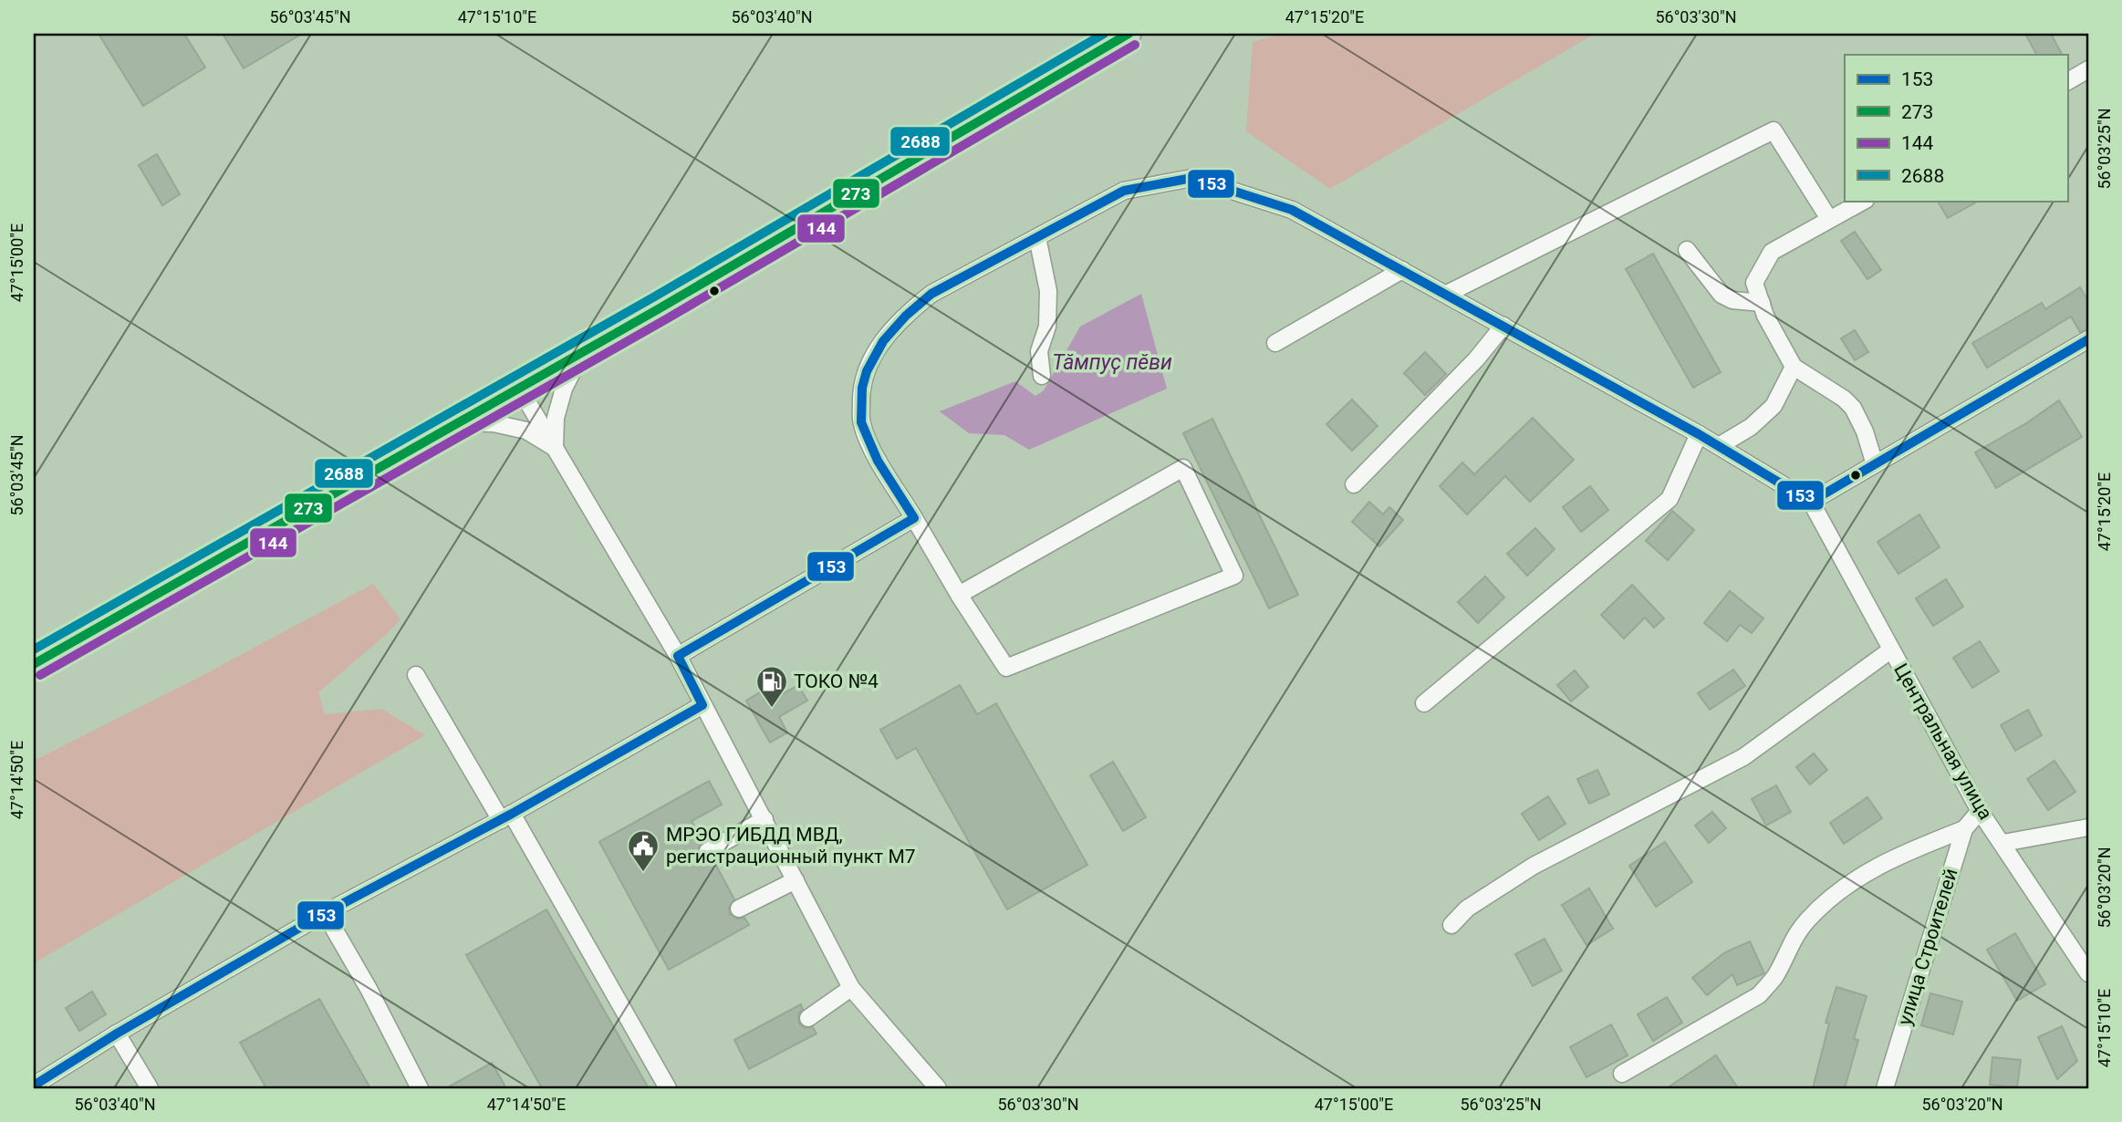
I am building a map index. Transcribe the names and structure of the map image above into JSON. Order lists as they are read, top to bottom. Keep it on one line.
{"streets":{"street":["Центральная улица","улица Строителей"]},"crossings":[["Центральная улица","улица Строителей"]],"water":["Тӑмпуҫ пӗви"],"places":{"fuel station":["ТОКО №4"],"public building":["МРЭО ГИБДД МВД, регистрационный пункт М7"]},"lines":["transit line 273","transit line 2688","transit line 144","transit line 153"],"legend":["153","273","144","2688"],"coordinates":["56°03'45\"N","47°15'10\"E","56°03'40\"N","47°15'20\"E","56°03'30\"N","56°03'25\"N","47°15'00\"E","47°14'50\"E","56°03'20\"N"]}
